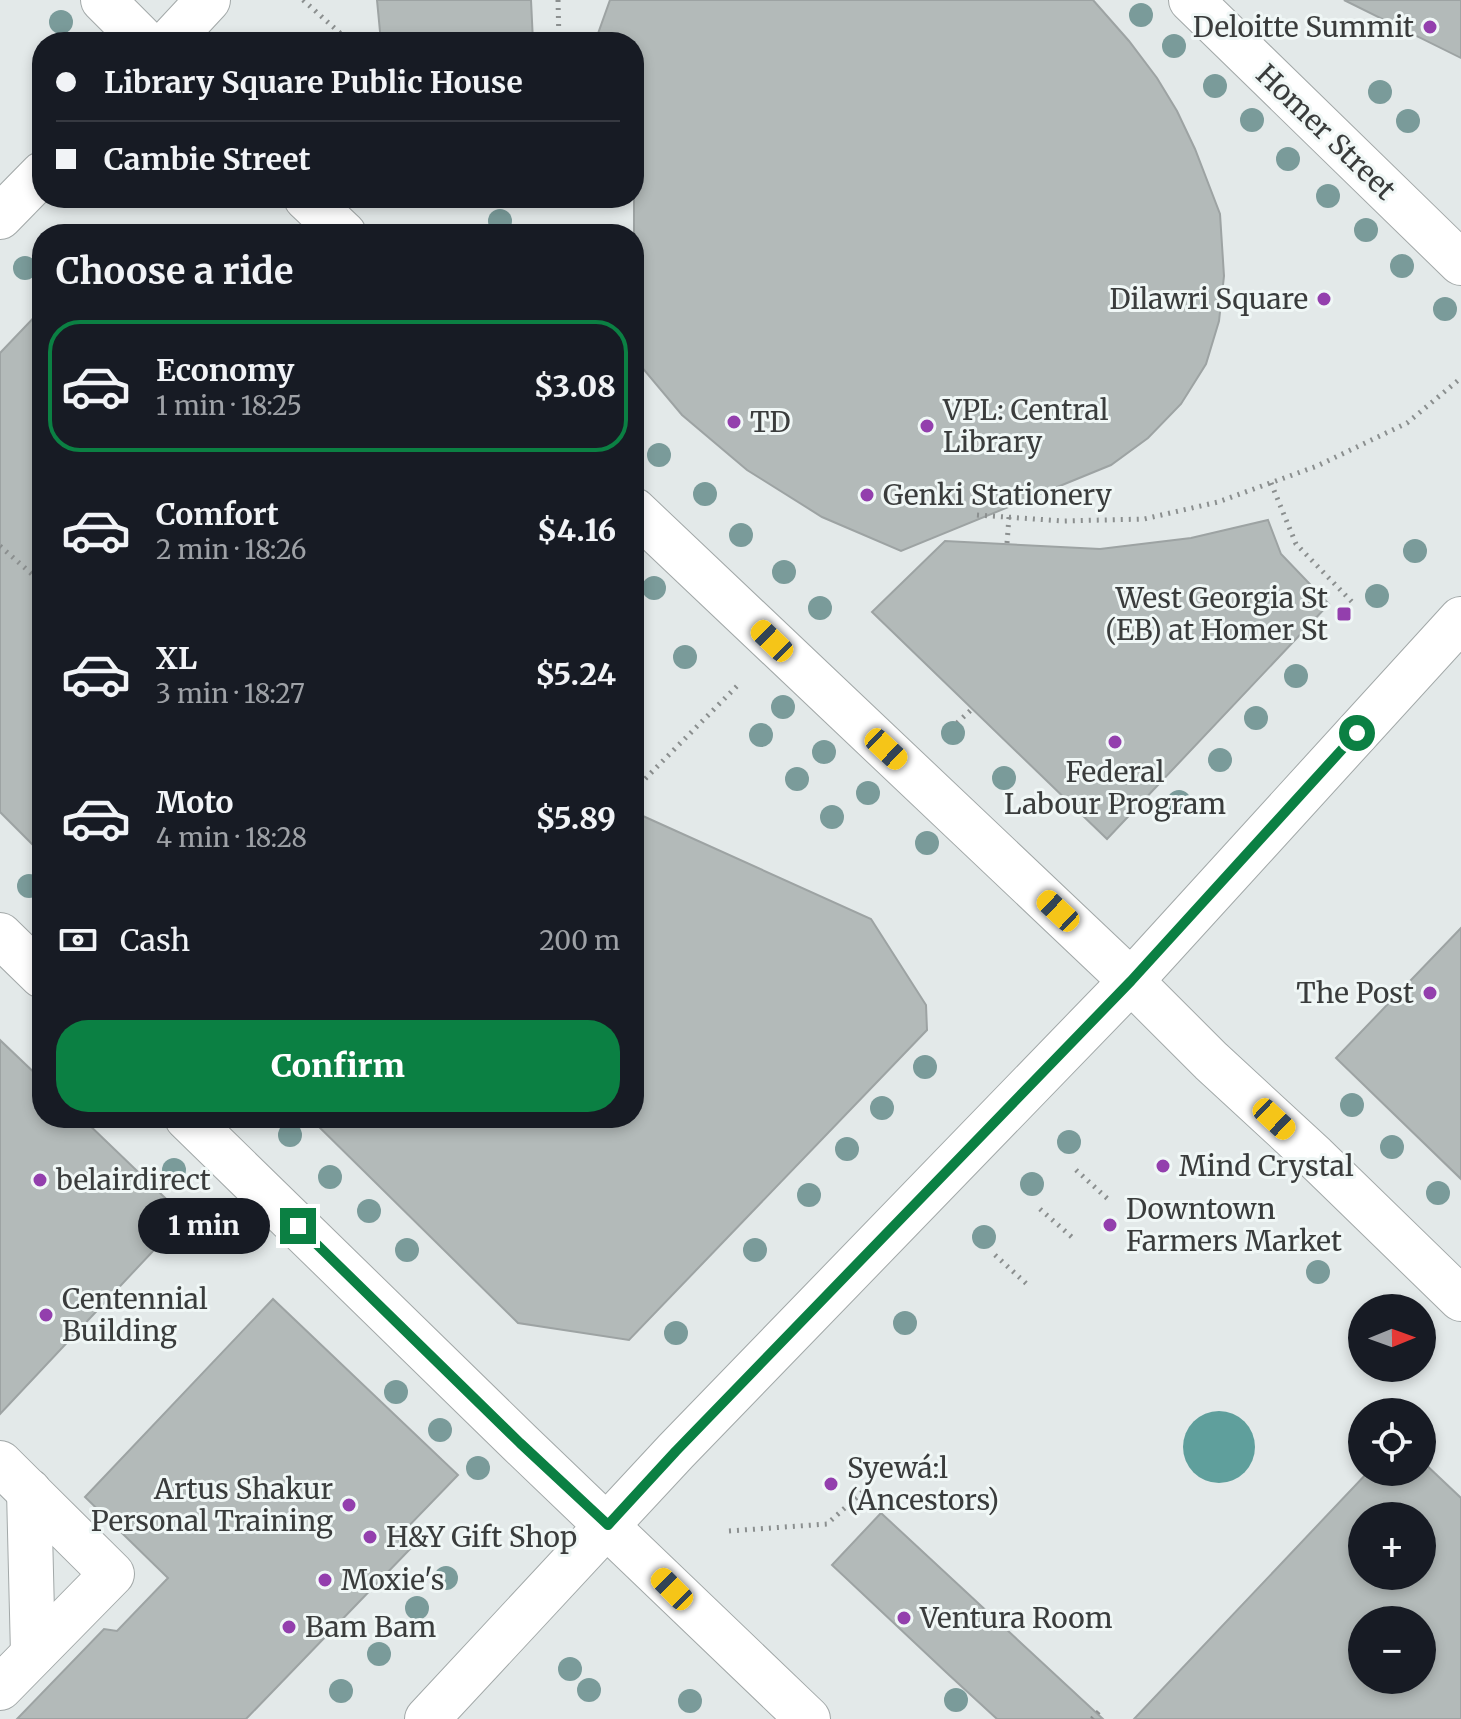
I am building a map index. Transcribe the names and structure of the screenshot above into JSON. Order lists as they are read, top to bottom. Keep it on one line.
{"streets":{"main road":["Homer Street"]},"places":{"other":["Deloitte Summit","Dilawri Square","TD","VPL: Central Library","Genki Stationery","Federal Labour Program","The Post","Mind Crystal","belairdirect","Downtown Farmers Market","Centennial Building","Syewá:l (Ancestors)","Artus Shakur Personal Training","H&Y Gift Shop","Moxie's","Ventura Room","Bam Bam"],"transit":["West Georgia St (EB) at Homer St"]},"north":"right","page":{"banner":["Library Square Public House","Cambie Street"],"heading":"Choose a ride","list":[{"name":"Economy","note":"1 min · 18:25","value":"$3.08"},{"name":"Comfort","note":"2 min · 18:26","value":"$4.16"},{"name":"XL","note":"3 min · 18:27","value":"$5.24"},{"name":"Moto","note":"4 min · 18:28","value":"$5.89"}],"pay":["Cash","200 m"],"buttons":"Confirm","bubble":"1 min","map_buttons":["+","−"]}}
